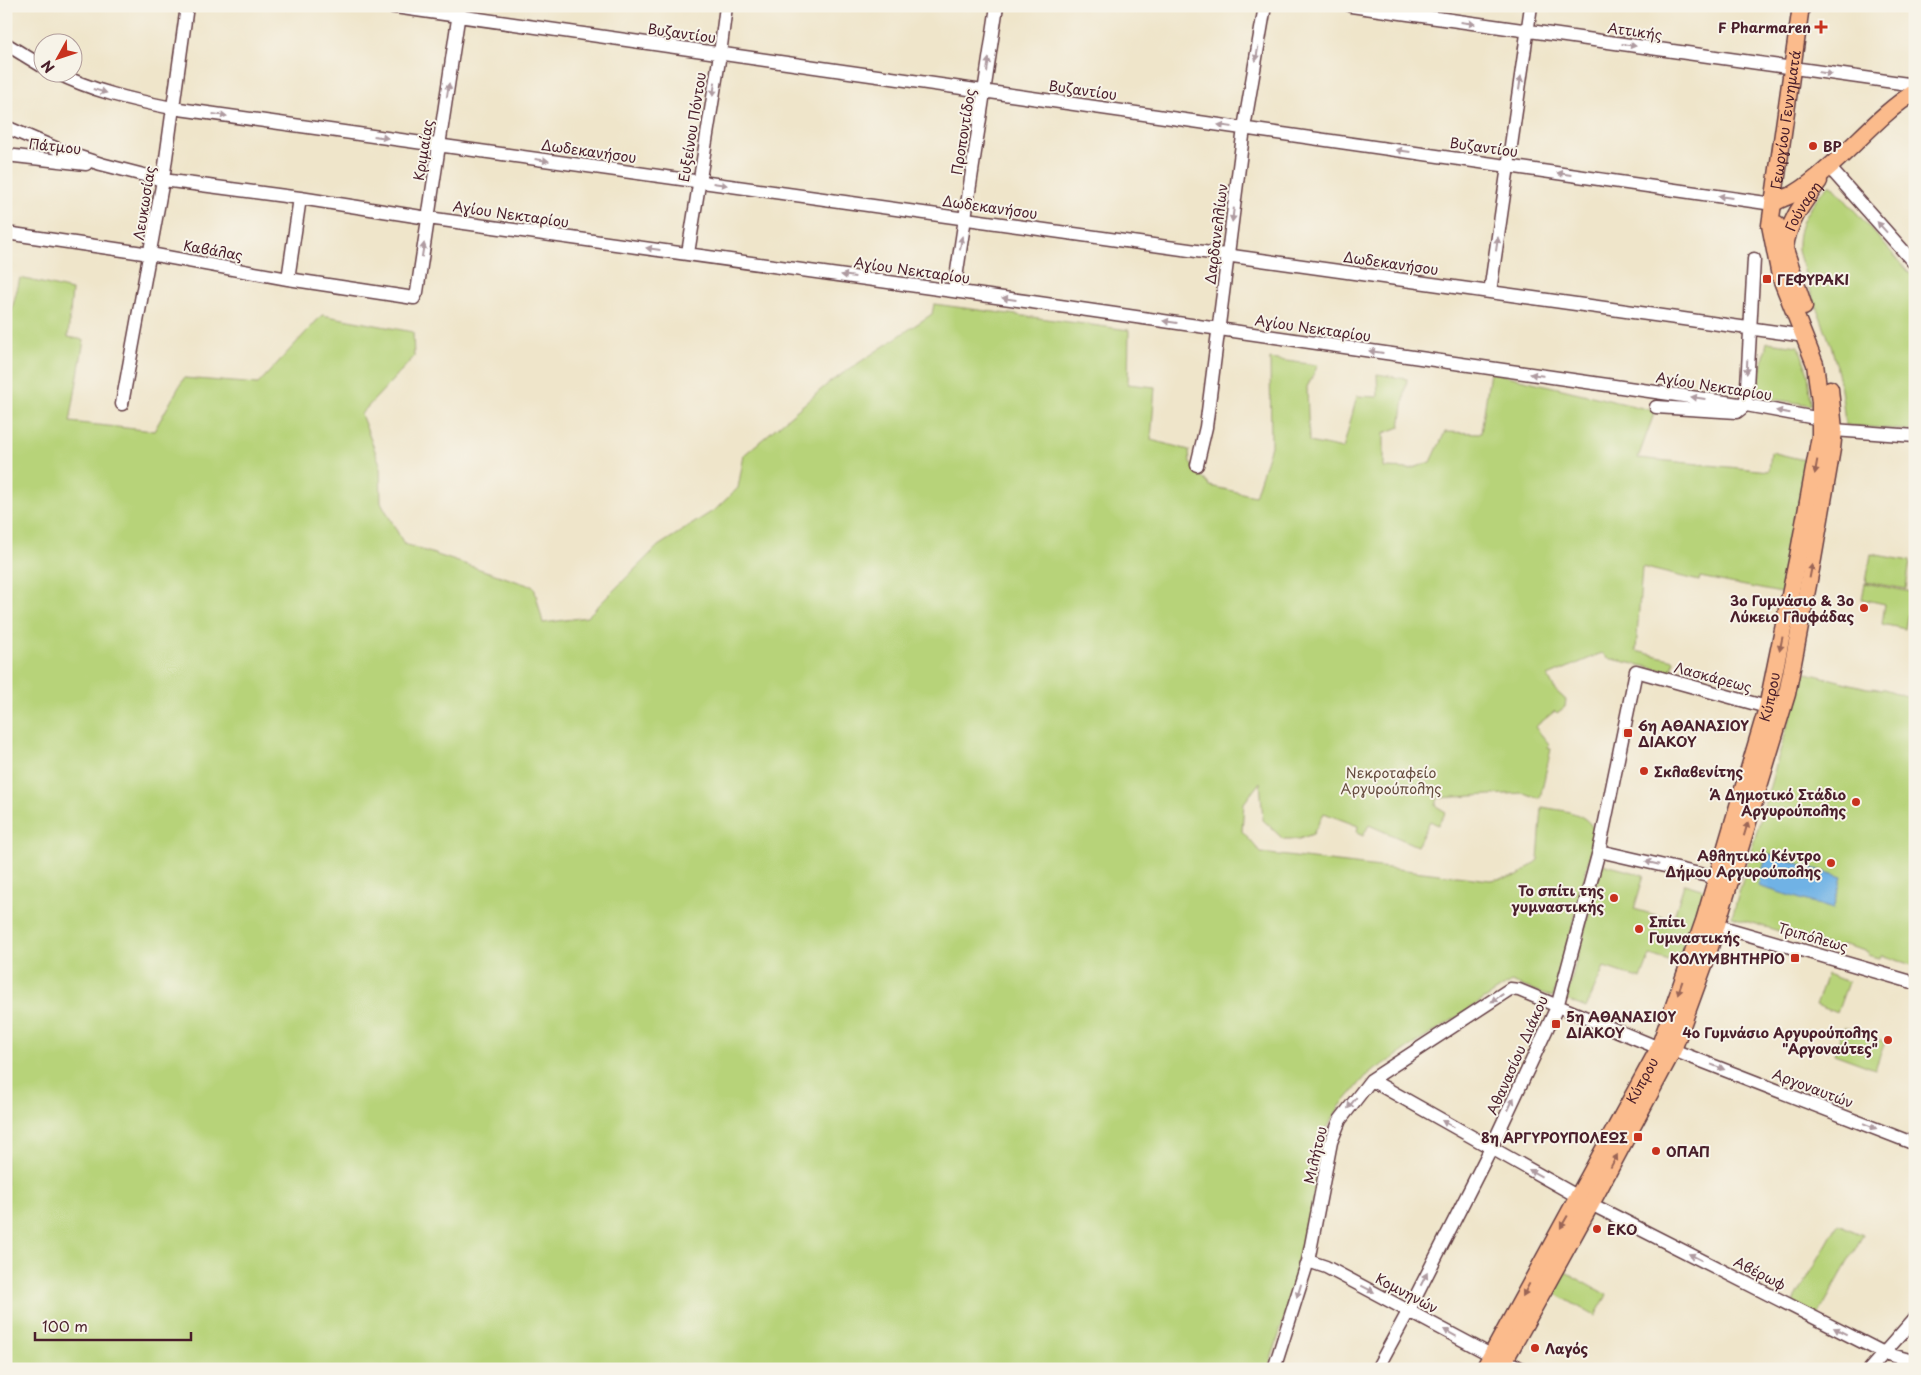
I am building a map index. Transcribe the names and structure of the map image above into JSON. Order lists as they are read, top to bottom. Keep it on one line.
{"streets":{"main road":["Γεωργίου Γεννηματά","Γούναρη","Κύπρου"],"street":["Αττικής","Βυζαντίου","Ευξείνου Πόντου","Προποντίδος","Πάτμου","Κριμαίας","Δωδεκανήσου","Λευκωσίας","Αγίου Νεκταρίου","Δαρδανελλίων","Καβάλας","Λασκάρεως","Τριπόλεως","Αθανασίου Διάκου","Αργοναυτών","Μιλήτου","Αβέρωφ","Κομνηνών"]},"crossings":[["Αττικής","Γεωργίου Γεννηματά"],["Βυζαντίου","Γεωργίου Γεννηματά"],["Βυζαντίου","Ευξείνου Πόντου"],["Βυζαντίου","Προποντίδος"],["Βυζαντίου","Κριμαίας"],["Βυζαντίου","Δαρδανελλίων"],["Γεωργίου Γεννηματά","Δωδεκανήσου"],["Γεωργίου Γεννηματά","Γούναρη"],["Γεωργίου Γεννηματά","Αγίου Νεκταρίου"],["Γεωργίου Γεννηματά","Κύπρου"],["Ευξείνου Πόντου","Δωδεκανήσου"],["Ευξείνου Πόντου","Αγίου Νεκταρίου"],["Προποντίδος","Δωδεκανήσου"],["Προποντίδος","Αγίου Νεκταρίου"],["Πάτμου","Αγίου Νεκταρίου"],["Κριμαίας","Δωδεκανήσου"],["Κριμαίας","Αγίου Νεκταρίου"],["Κριμαίας","Καβάλας"],["Δωδεκανήσου","Λευκωσίας"],["Δωδεκανήσου","Δαρδανελλίων"],["Λευκωσίας","Αγίου Νεκταρίου"],["Λευκωσίας","Καβάλας"],["Αγίου Νεκταρίου","Δαρδανελλίων"],["Αγίου Νεκταρίου","Κύπρου"],["Λασκάρεως","Κύπρου"],["Λασκάρεως","Αθανασίου Διάκου"],["Κύπρου","Τριπόλεως"],["Κύπρου","Αργοναυτών"],["Κύπρου","Αβέρωφ"],["Κύπρου","Κομνηνών"],["Αθανασίου Διάκου","Αργοναυτών"],["Αθανασίου Διάκου","Μιλήτου"],["Αθανασίου Διάκου","Αβέρωφ"],["Αθανασίου Διάκου","Κομνηνών"],["Αργοναυτών","Μιλήτου"],["Μιλήτου","Αβέρωφ"],["Μιλήτου","Κομνηνών"]],"one_way":["Αττικής","Βυζαντίου","Ευξείνου Πόντου","Προποντίδος","Κριμαίας","Δωδεκανήσου","Αγίου Νεκταρίου","Δαρδανελλίων","Αθανασίου Διάκου","Αργοναυτών","Μιλήτου","Αβέρωφ"],"parks":["Νεκροταφείο Αργυρούπολης"],"places":{"health":["F Pharmaren"],"other":["BP","3ο Γυμνάσιο & 3ο Λύκειο Γλυφάδας","Σκλαβενίτης","Α΄ Δημοτικό Στάδιο Αργυρούπολης","Αθλητικό Κέντρο Δήμου Αργυρούπολης","Το σπίτι της γυμναστικής","Σπίτι Γυμναστικής","4ο Γυμνάσιο Αργυρούπολης \"Αργοναύτες\"","ΟΠΑΠ","ΕΚΟ","Λαγός"],"transit":["ΓΕΦΥΡΑΚΙ","6η ΑΘΑΝΑΣΙΟΥ ΔΙΑΚΟΥ","ΚΟΛΥΜΒΗΤΗΡΙΟ","5η ΑΘΑΝΑΣΙΟΥ ΔΙΑΚΟΥ","8η ΑΡΓΥΡΟΥΠΟΛΕΩΣ"]},"scale_bar":"100 m","north":"bottom left"}
